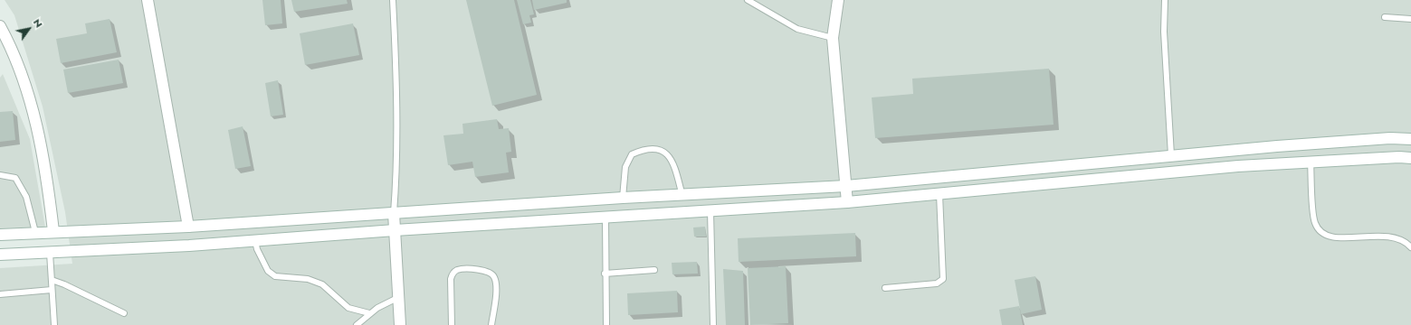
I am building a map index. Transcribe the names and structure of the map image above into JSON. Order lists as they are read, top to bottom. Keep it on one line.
{"north":"top right"}
